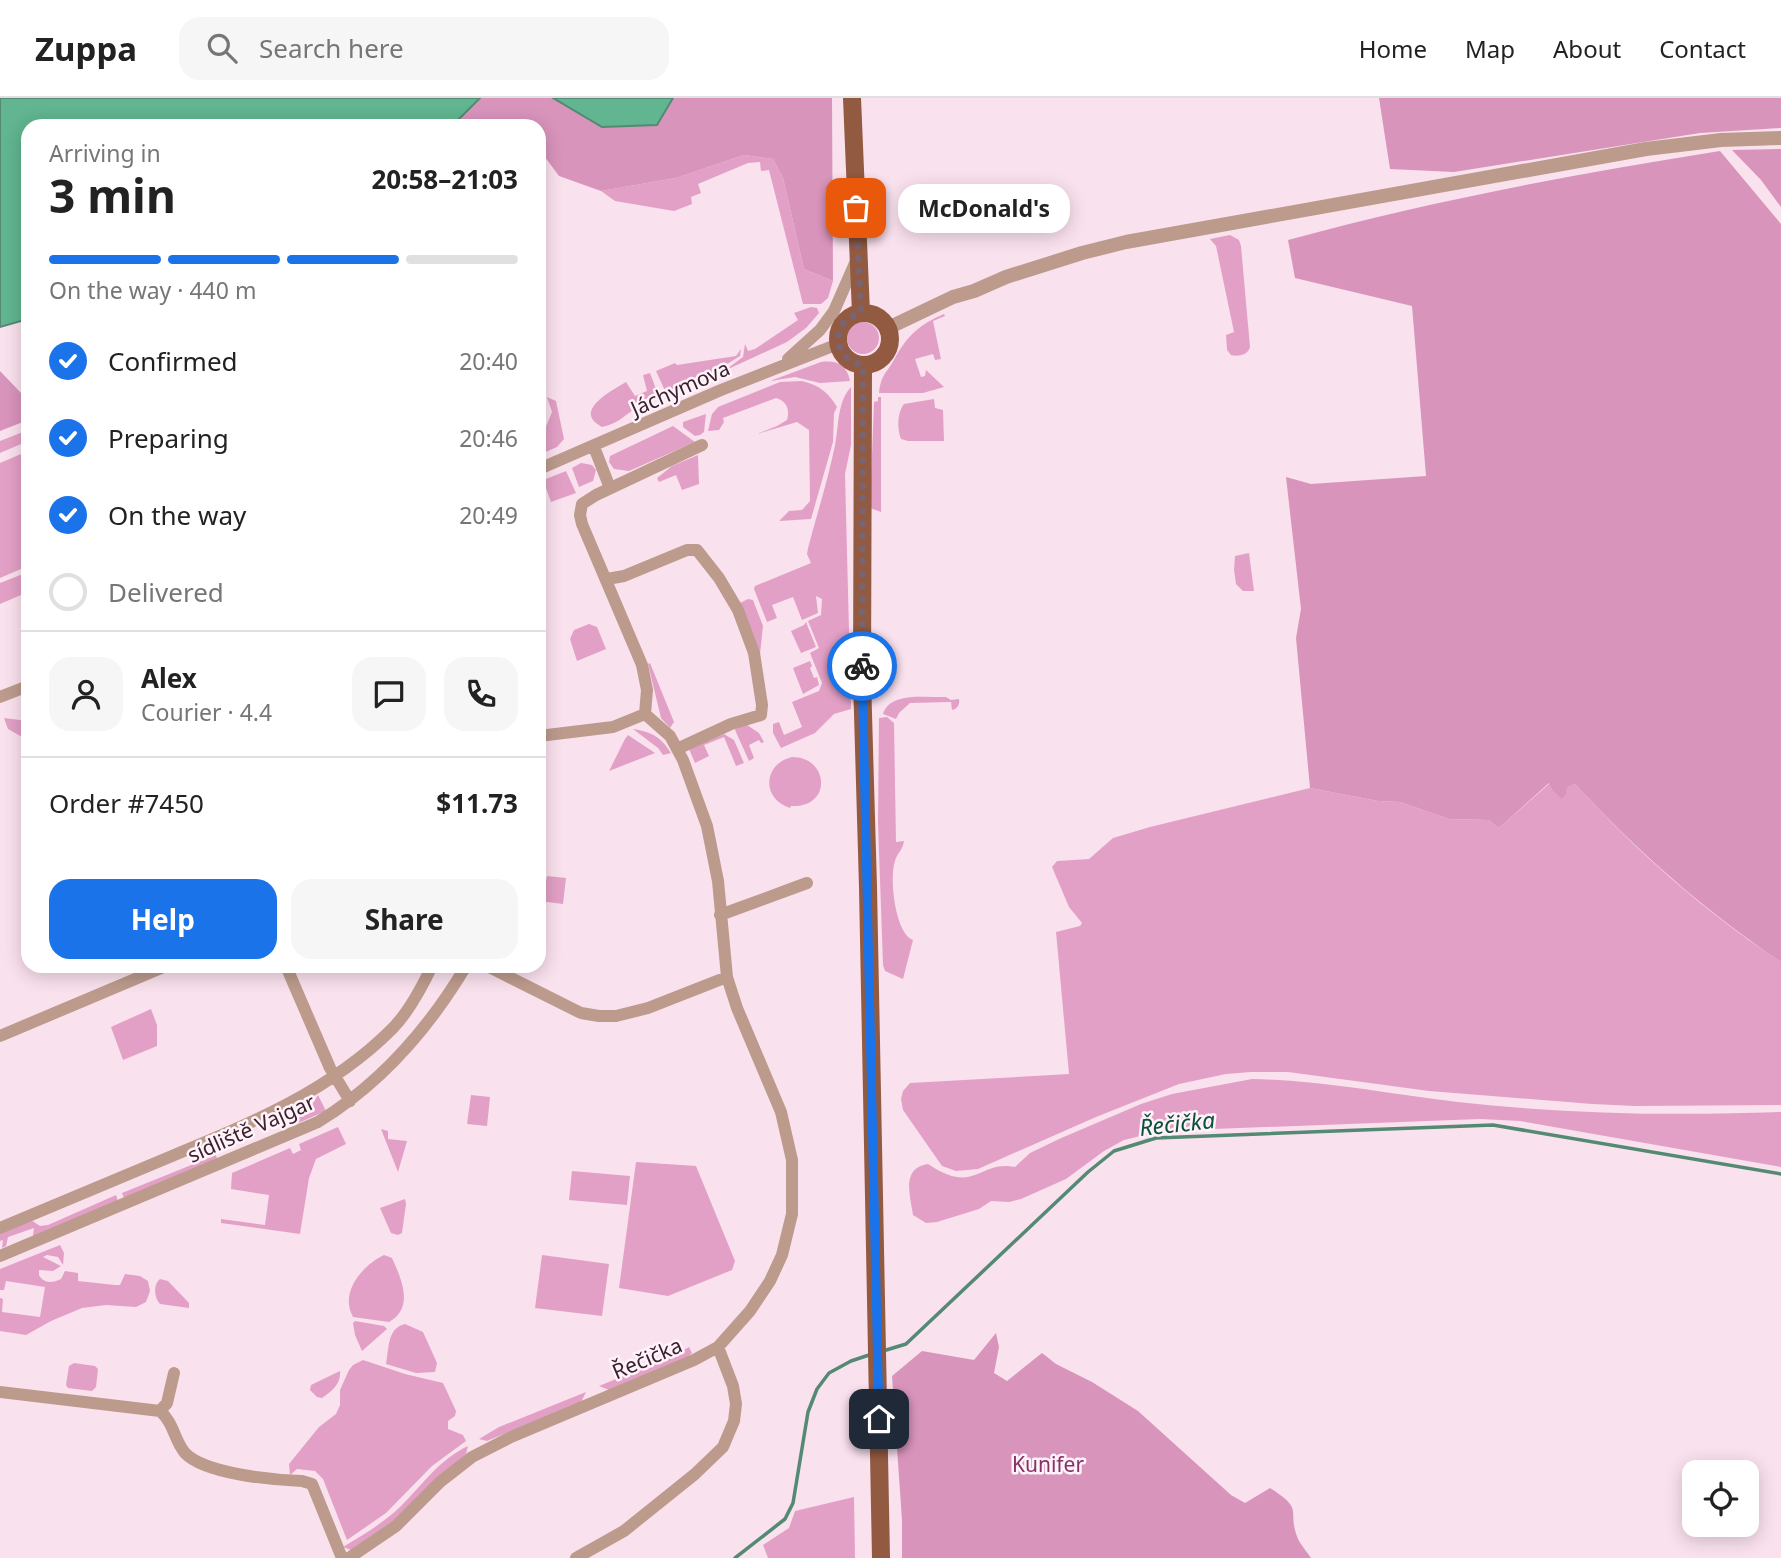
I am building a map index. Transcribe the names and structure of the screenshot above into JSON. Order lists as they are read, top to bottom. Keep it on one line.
{"streets":{"street":["Jáchymova","sídliště Vajgar","Řečička"]},"water":["Řečička"],"parks":["Kunifer"],"places":["McDonald's"],"page":{"header":"Zuppa","search":"Search here","nav":["Home","Map","About","Contact"],"heading":["3 min","Arriving in","20:58–21:03"],"panel":["Alex","Courier · 4.4","Order #7450","$11.73"],"bubble":"McDonald's","bar":"On the way · 440 m","list":[["Confirmed","20:40"],["Preparing","20:46"],["On the way","20:49"],"Delivered"],"buttons":["Help","Share"]}}
